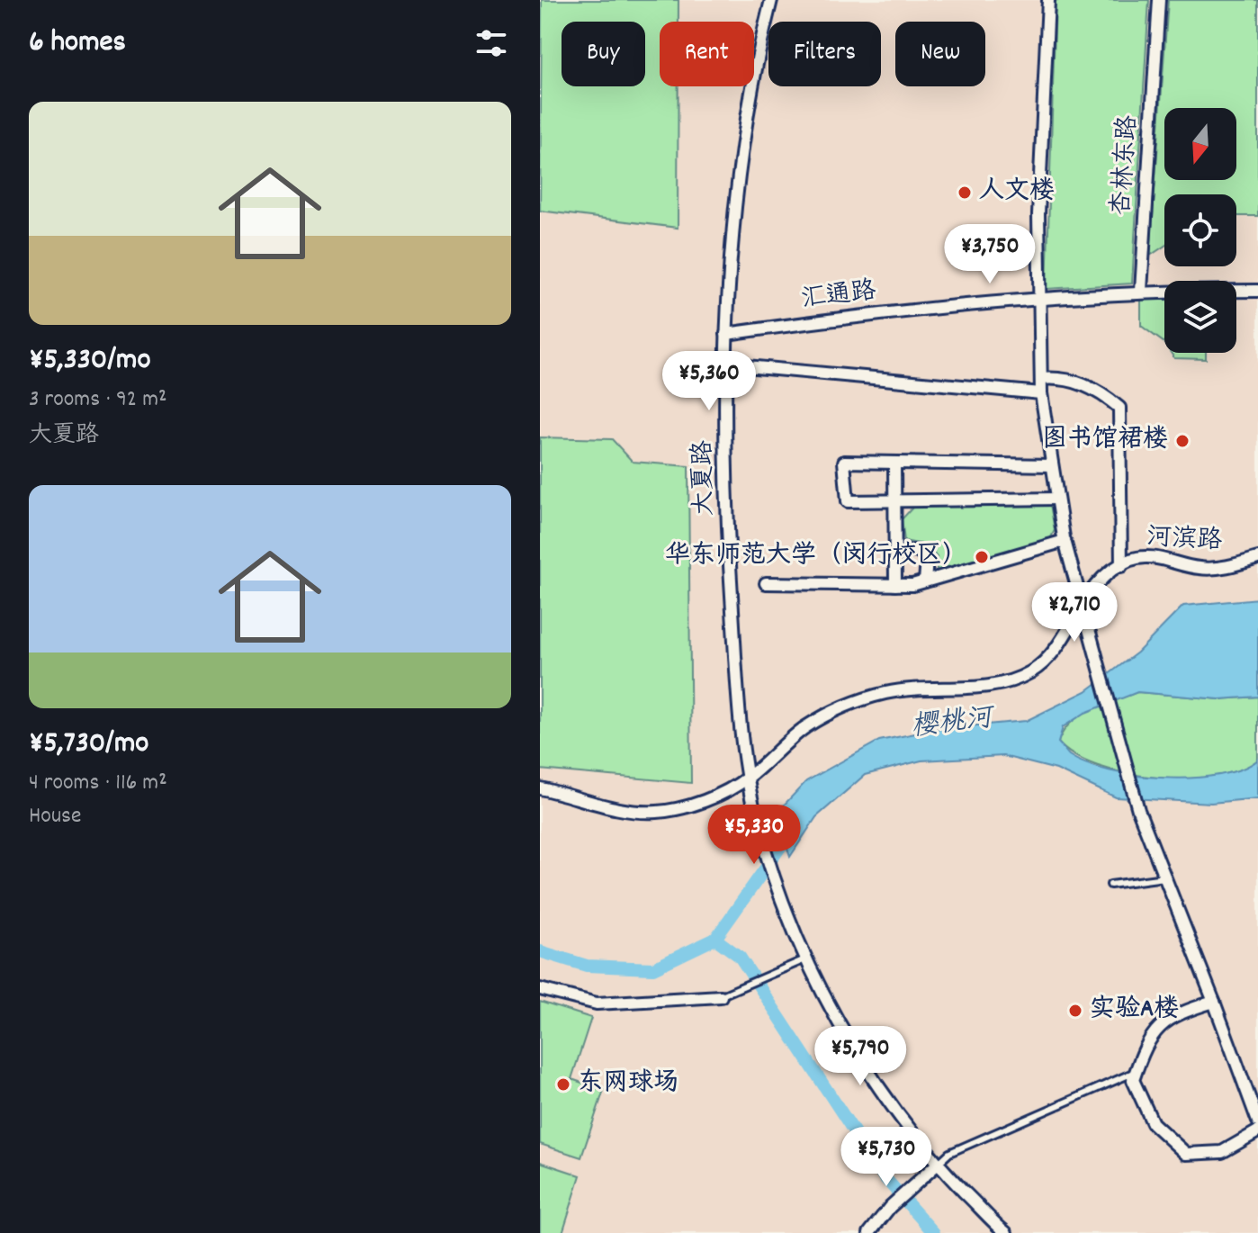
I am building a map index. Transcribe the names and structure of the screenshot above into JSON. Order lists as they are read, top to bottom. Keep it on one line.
{"streets":{"street":["杏林东路","汇通路","大夏路","河滨路"]},"crossings":[["杏林东路","汇通路"],["汇通路","大夏路"],["大夏路","河滨路"]],"water":["樱桃河"],"places":["人文楼","图书馆裙楼","华东师范大学（闵行校区）","实验A楼","东网球场"],"north":"bottom","page":{"heading":"6 homes","chip":["Buy","Rent","Filters","New"],"list":[{"name":"¥5,330/mo","note":"3 rooms · 92 m² · 大夏路"},{"name":"¥5,730/mo","note":"4 rooms · 116 m² · House"}],"price":["¥3,750","¥5,360","¥2,710","¥5,330","¥5,790","¥5,730"]}}
